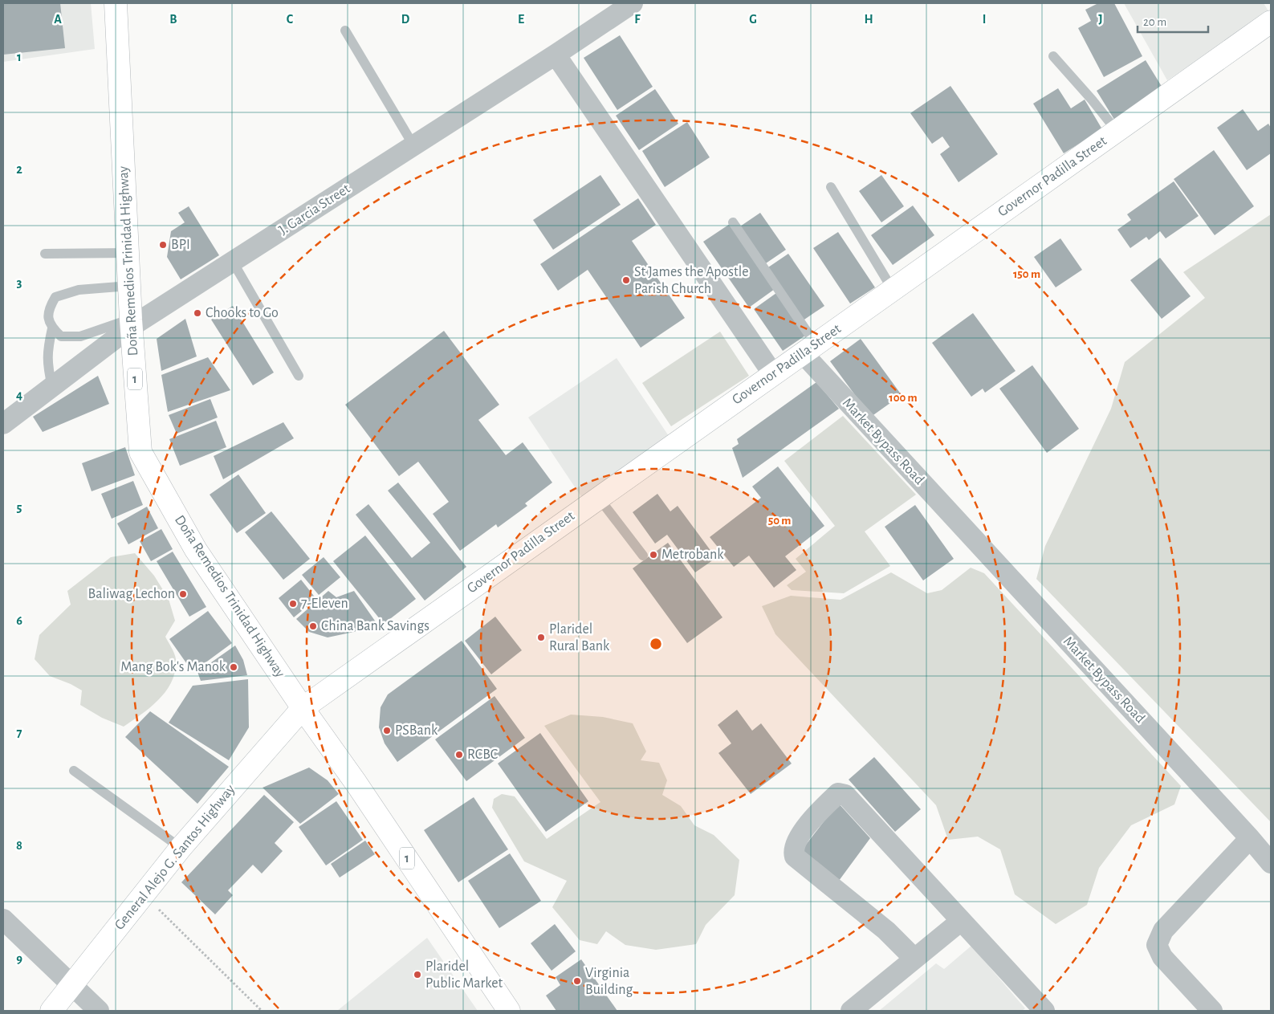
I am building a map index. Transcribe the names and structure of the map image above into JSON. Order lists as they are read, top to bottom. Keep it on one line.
{"streets":{"main road":["Governor Padilla Street","Doña Remedios Trinidad Highway","1","General Alejo G. Santos Highway"],"street":["J. Garcia Street","Market Bypass Road"]},"crossings":[["Governor Padilla Street","Doña Remedios Trinidad Highway"],["Governor Padilla Street","Market Bypass Road"],["Governor Padilla Street","General Alejo G. Santos Highway"],["J. Garcia Street","Doña Remedios Trinidad Highway"],["Doña Remedios Trinidad Highway","General Alejo G. Santos Highway"]],"places":["BPI","St James the Apostle Parish Church","Chooks to Go","Metrobank","Baliwag Lechon","7-Eleven","China Bank Savings","Plaridel Rural Bank","Mang Bok's Manok","PSBank","RCBC","Plaridel Public Market","Virginia Building"],"scale_bar":"20 m","grid":{"columns":["A","B","C","D","E","F","G","H","I","J"],"rows":["1","2","3","4","5","6","7","8","9"]},"rings":["150 m","100 m","50 m"]}
